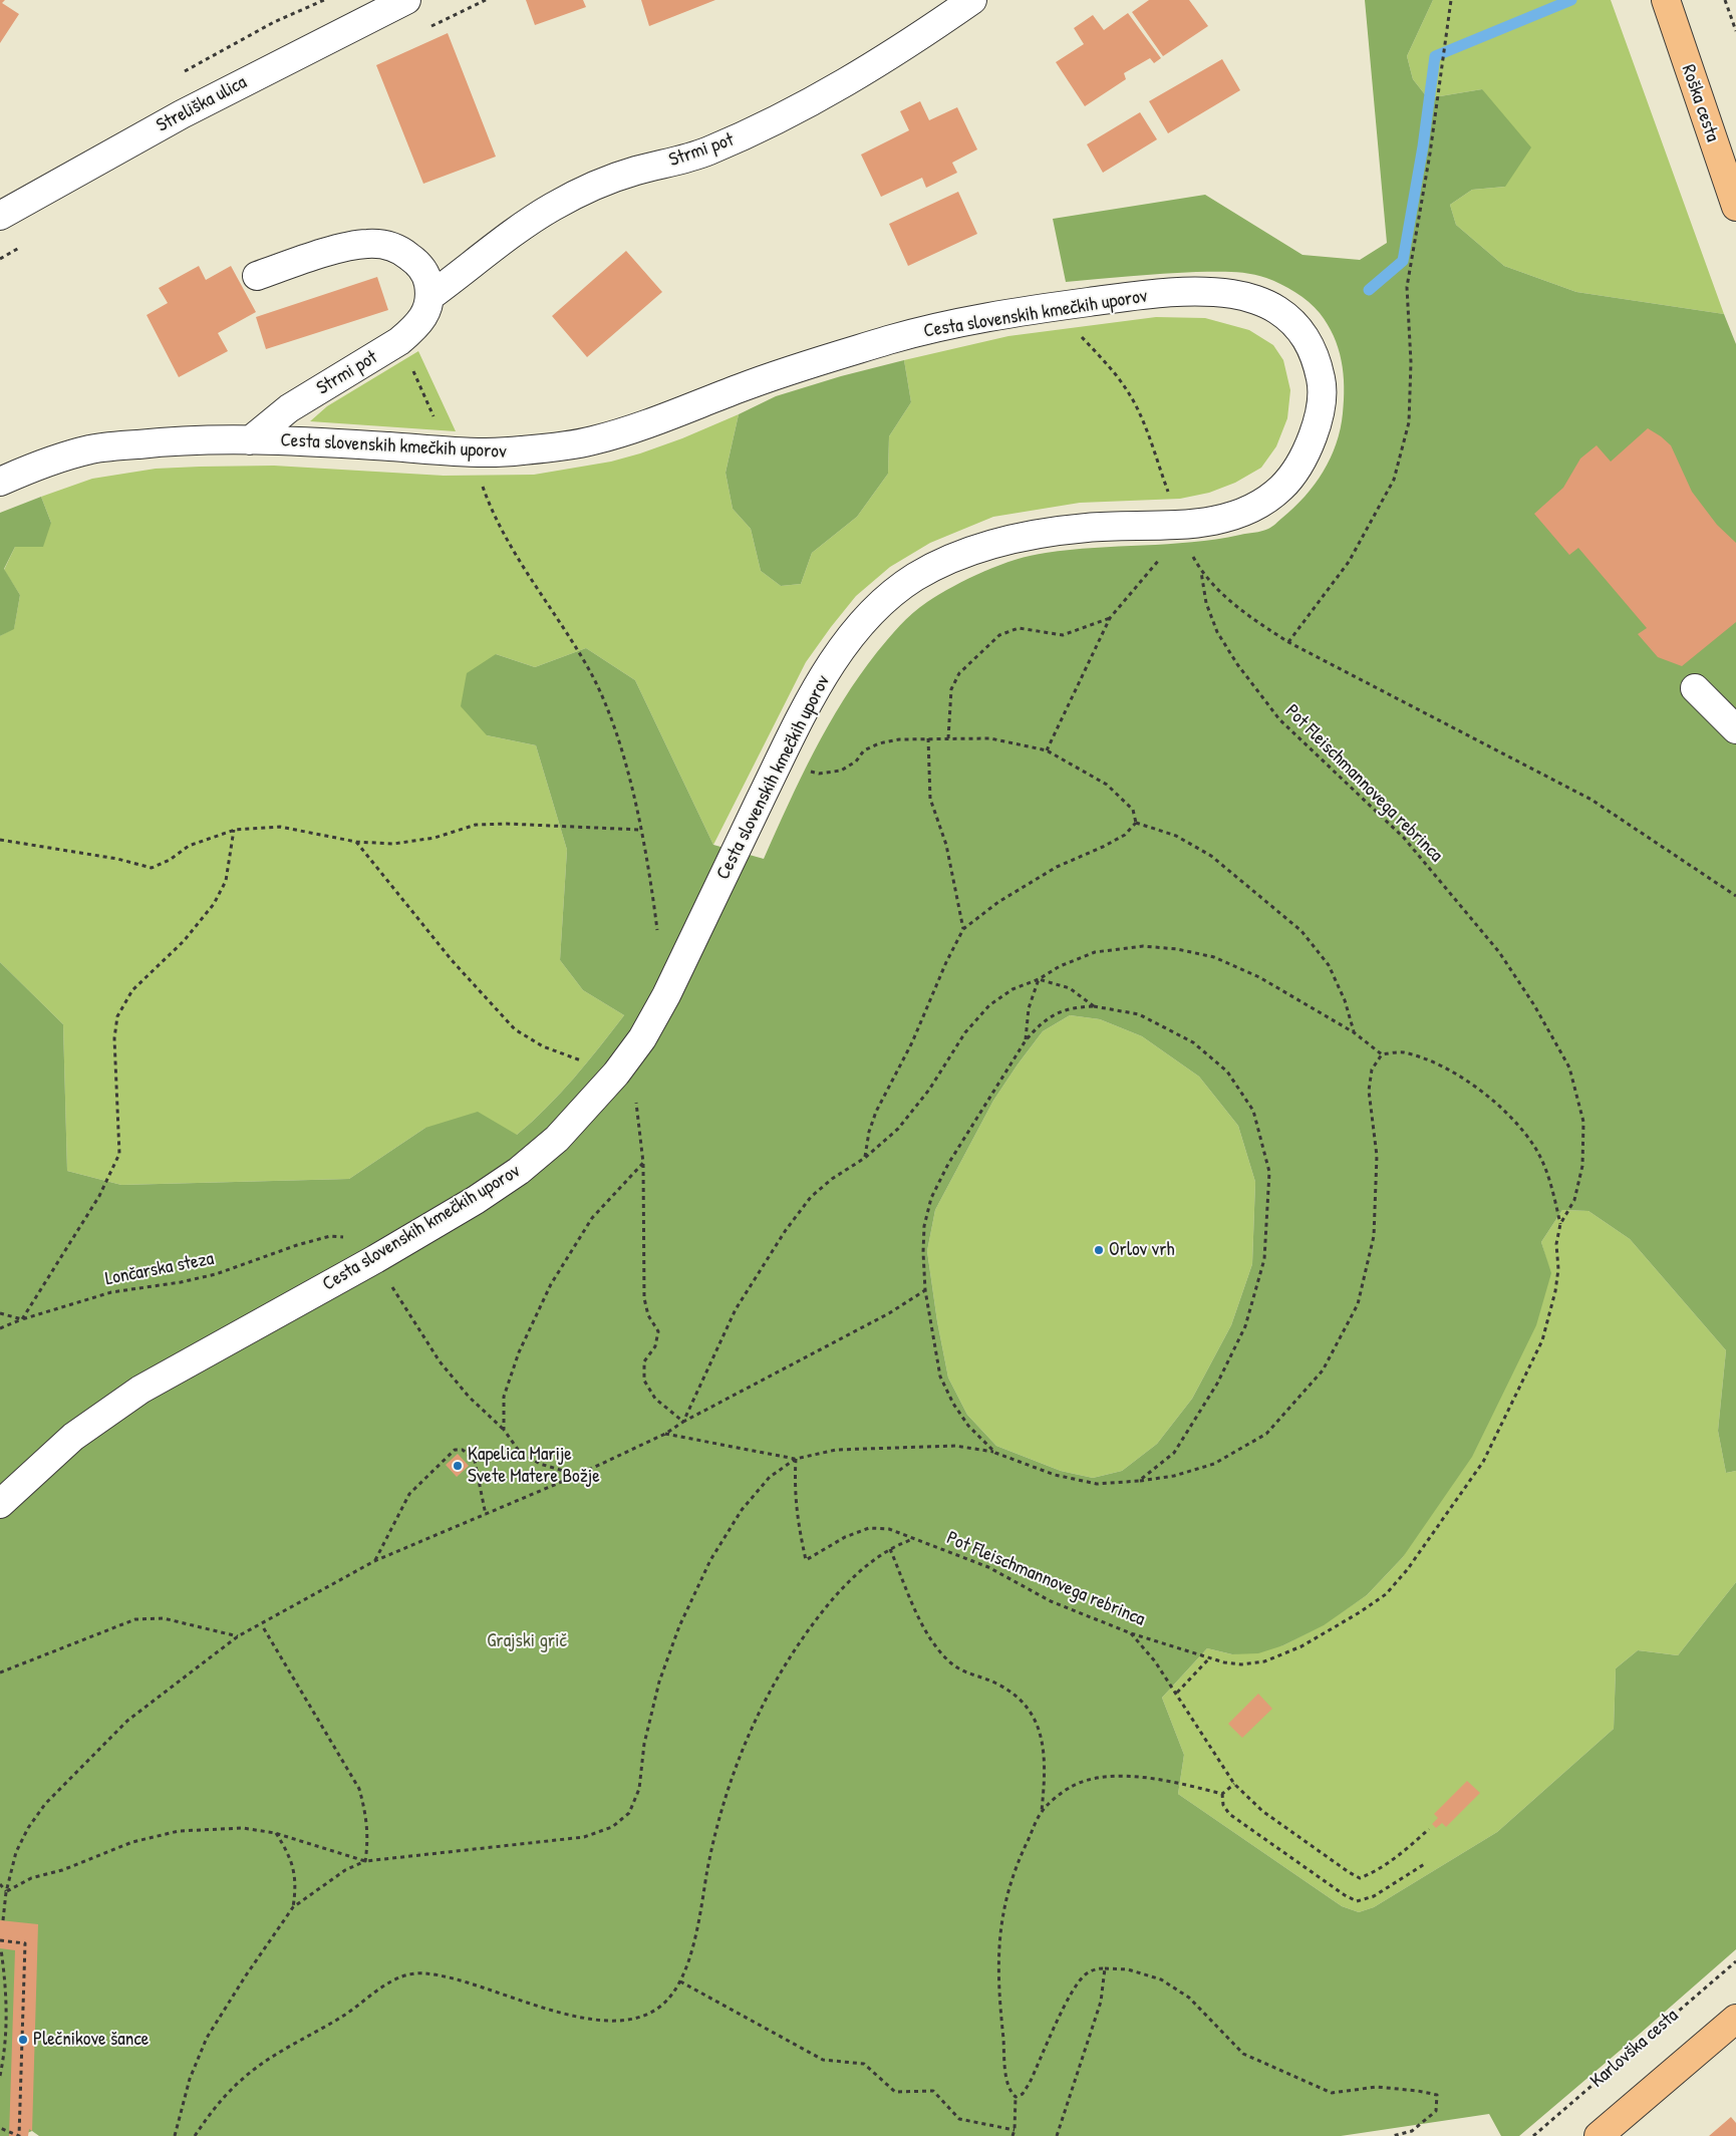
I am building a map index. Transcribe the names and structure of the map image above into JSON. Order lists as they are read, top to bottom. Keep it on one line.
{"streets":{"main road":["Roška cesta"],"street":["Streliška ulica","Strmi pot","Cesta slovenskih kmečkih uporov"],"path":["Pot Fleischmannovega rebrinca","Lončarska steza","Karlovška cesta"]},"crossings":[["Strmi pot","Cesta slovenskih kmečkih uporov"],["Cesta slovenskih kmečkih uporov","Lončarska steza"]],"parks":["Grajski grič"],"places":["Orlov vrh","Kapelica Marije Svete Matere Božje","Plečnikove šance"]}
